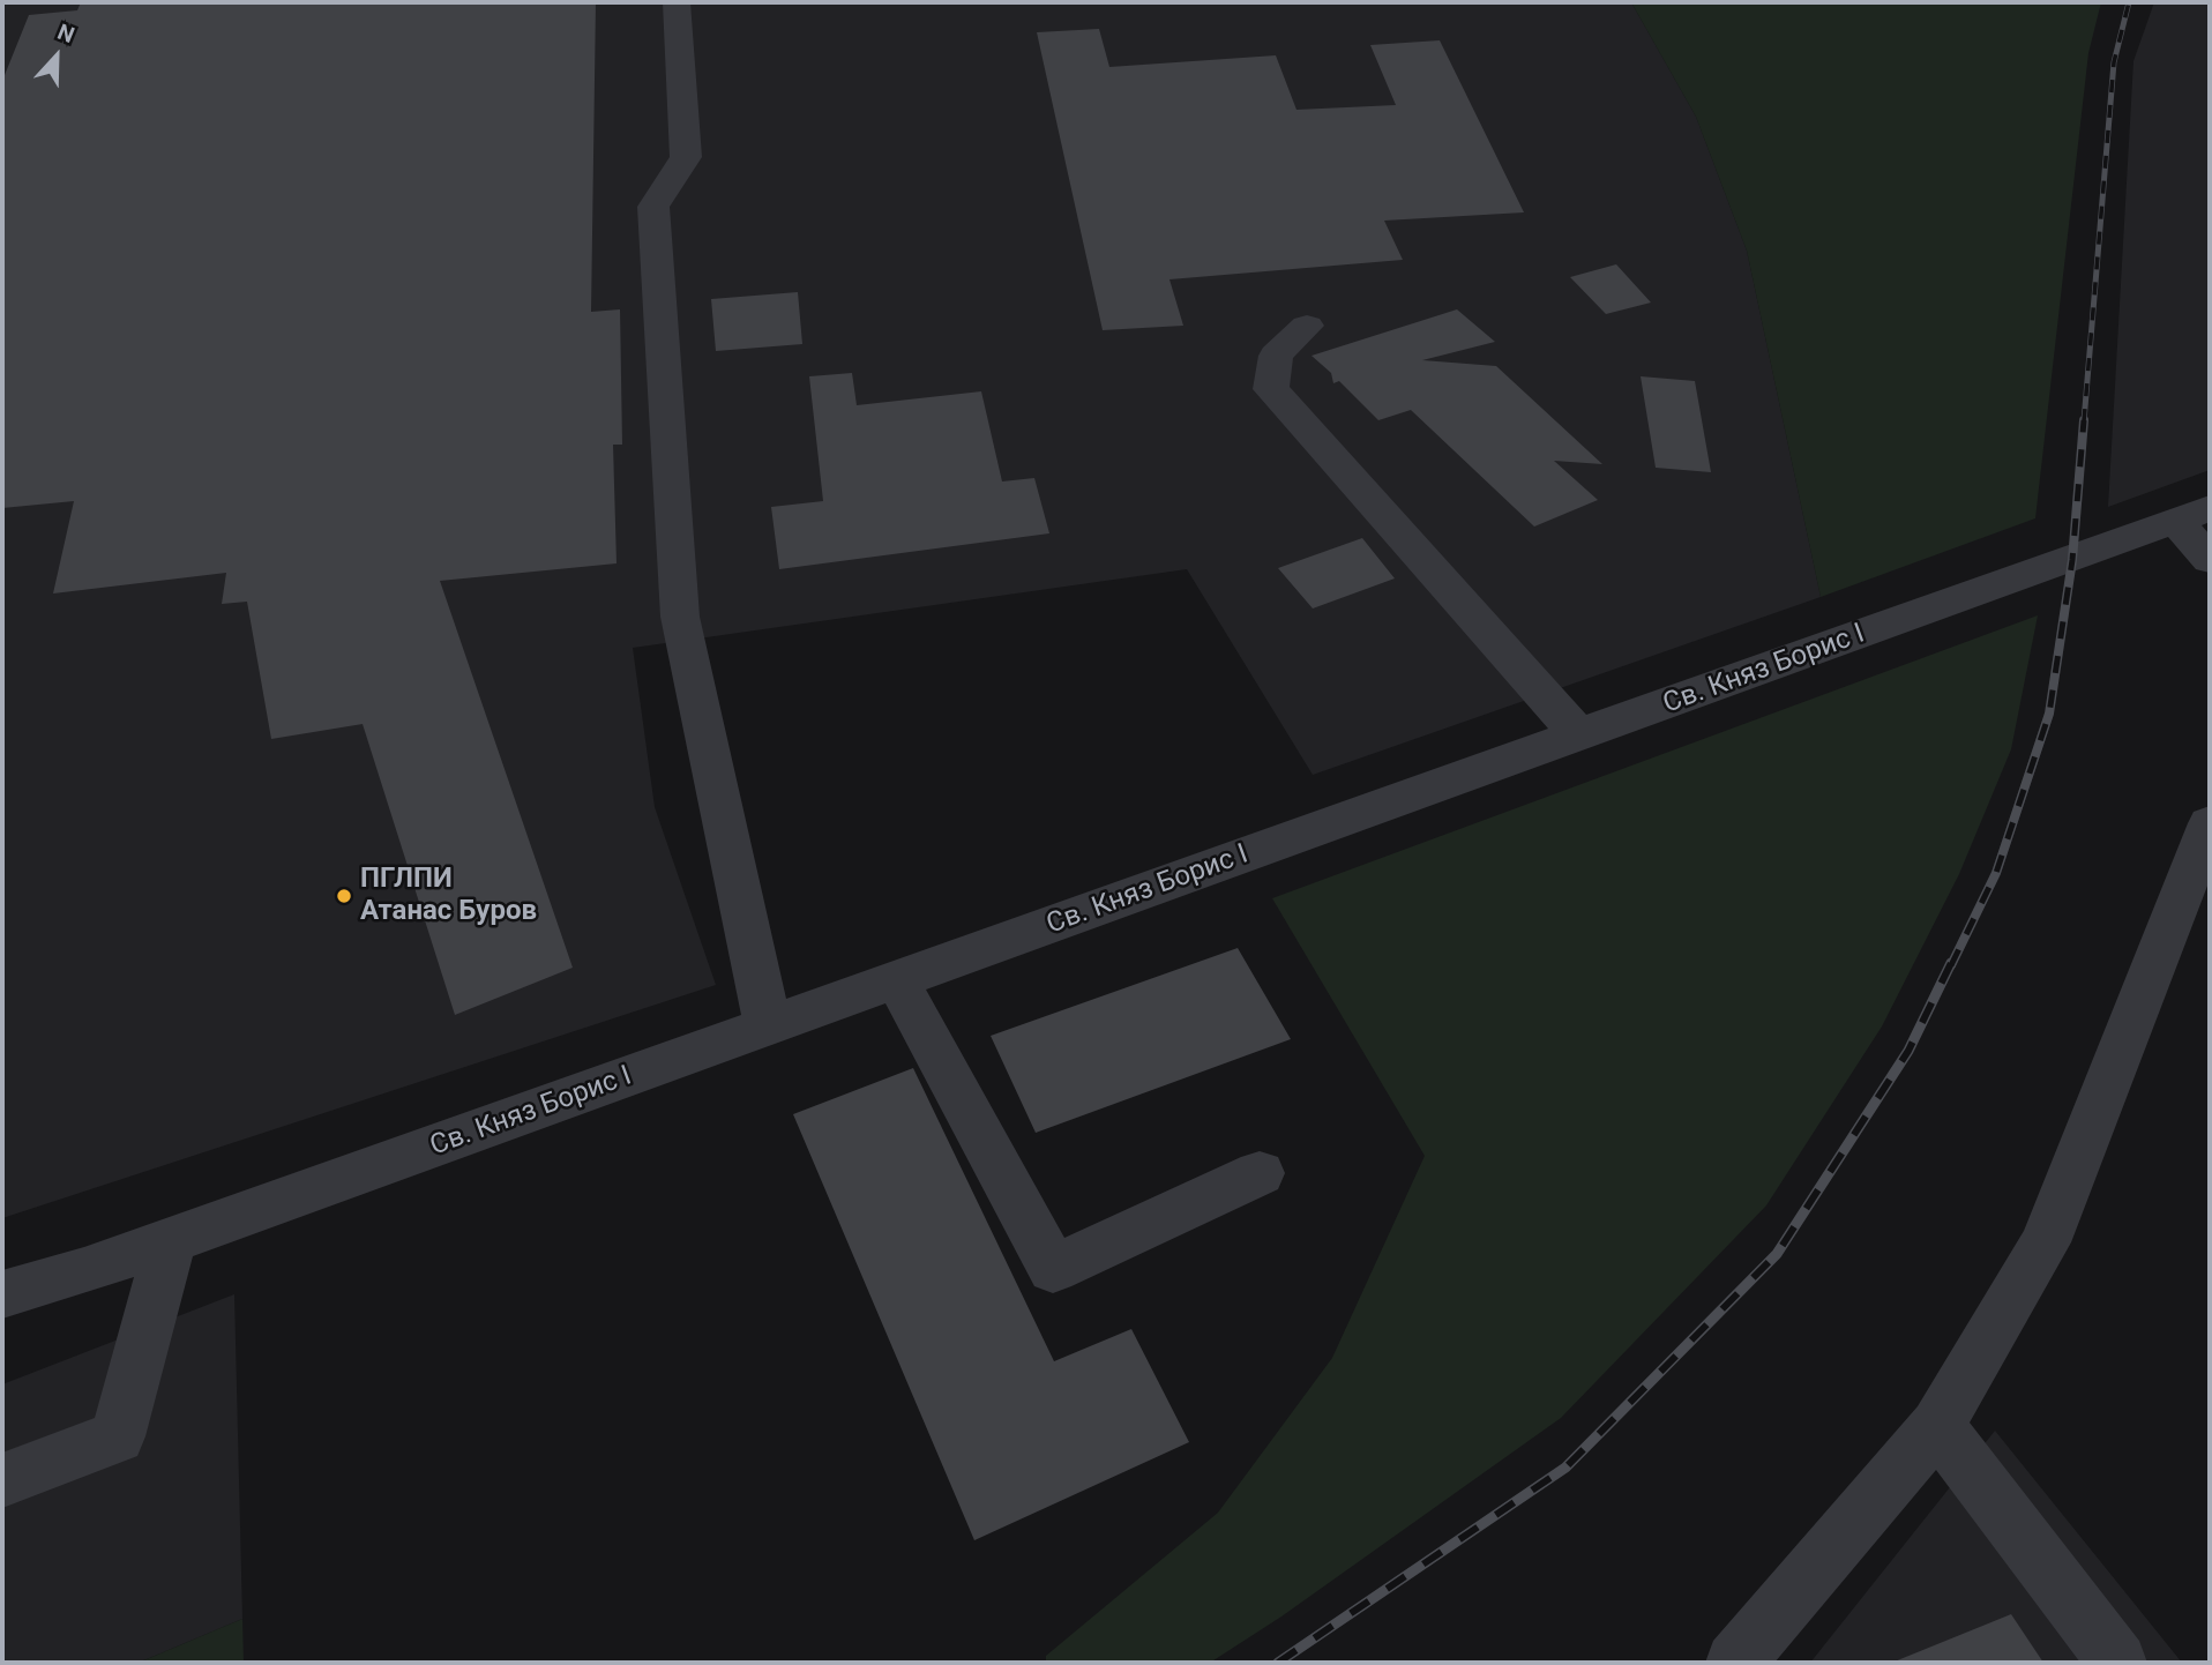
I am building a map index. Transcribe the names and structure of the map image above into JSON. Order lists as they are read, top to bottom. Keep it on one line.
{"streets":{"street":["Св. Княз Борис I"]},"places":["ПГЛПИ Атанас Буров"],"north":"top"}
